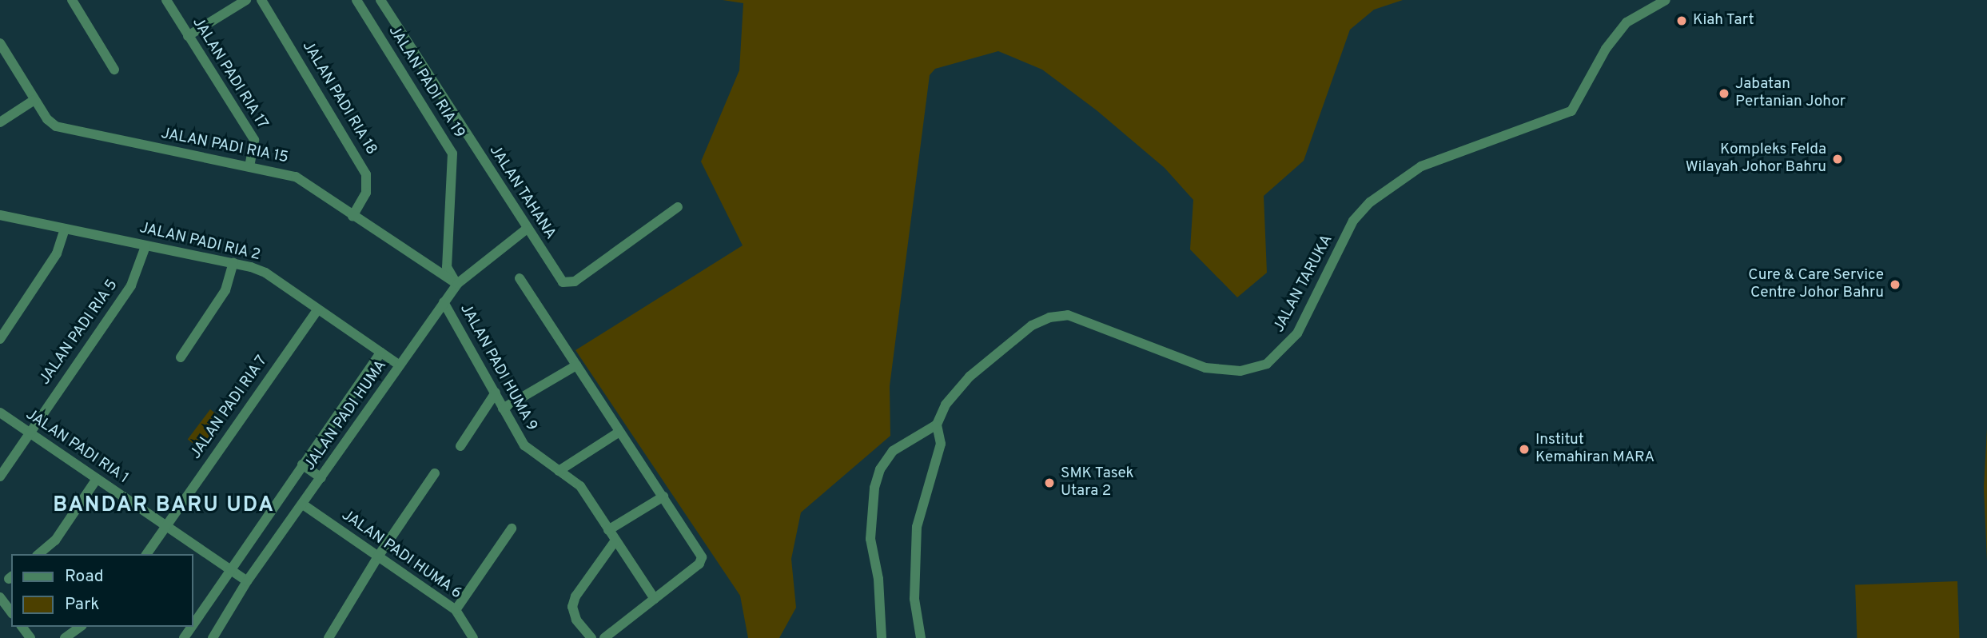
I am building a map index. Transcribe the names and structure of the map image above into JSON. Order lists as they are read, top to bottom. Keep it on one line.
{"streets":{"street":["JALAN PADI RIA 17","JALAN PADI RIA 19","JALAN PADI RIA 18","JALAN PADI RIA 15","JALAN TAHANA","JALAN PADI RIA 2","JALAN TARUKA","JALAN PADI RIA 5","JALAN PADI HUMA 9","JALAN PADI RIA 7","JALAN PADI HUMA","JALAN PADI RIA 1","JALAN PADI HUMA 6"]},"crossings":[["JALAN PADI RIA 17","JALAN PADI RIA 15"],["JALAN PADI RIA 19","JALAN PADI RIA 15"],["JALAN PADI RIA 19","JALAN PADI HUMA"],["JALAN PADI RIA 18","JALAN PADI RIA 15"],["JALAN PADI RIA 15","JALAN PADI HUMA"],["JALAN TAHANA","JALAN PADI HUMA"],["JALAN PADI RIA 2","JALAN PADI RIA 5"],["JALAN PADI RIA 2","JALAN PADI RIA 7"],["JALAN PADI RIA 2","JALAN PADI HUMA"],["JALAN PADI RIA 5","JALAN PADI RIA 1"],["JALAN PADI HUMA 9","JALAN PADI HUMA"],["JALAN PADI RIA 7","JALAN PADI RIA 1"],["JALAN PADI HUMA","JALAN PADI RIA 1"],["JALAN PADI HUMA","JALAN PADI HUMA 6"]],"districts":["BANDAR BARU UDA"],"places":["Kiah Tart","Jabatan Pertanian Johor","Kompleks Felda Wilayah Johor Bahru","Cure & Care Service Centre Johor Bahru","Institut Kemahiran MARA","SMK Tasek Utara 2"],"legend":["Road","Park"]}
